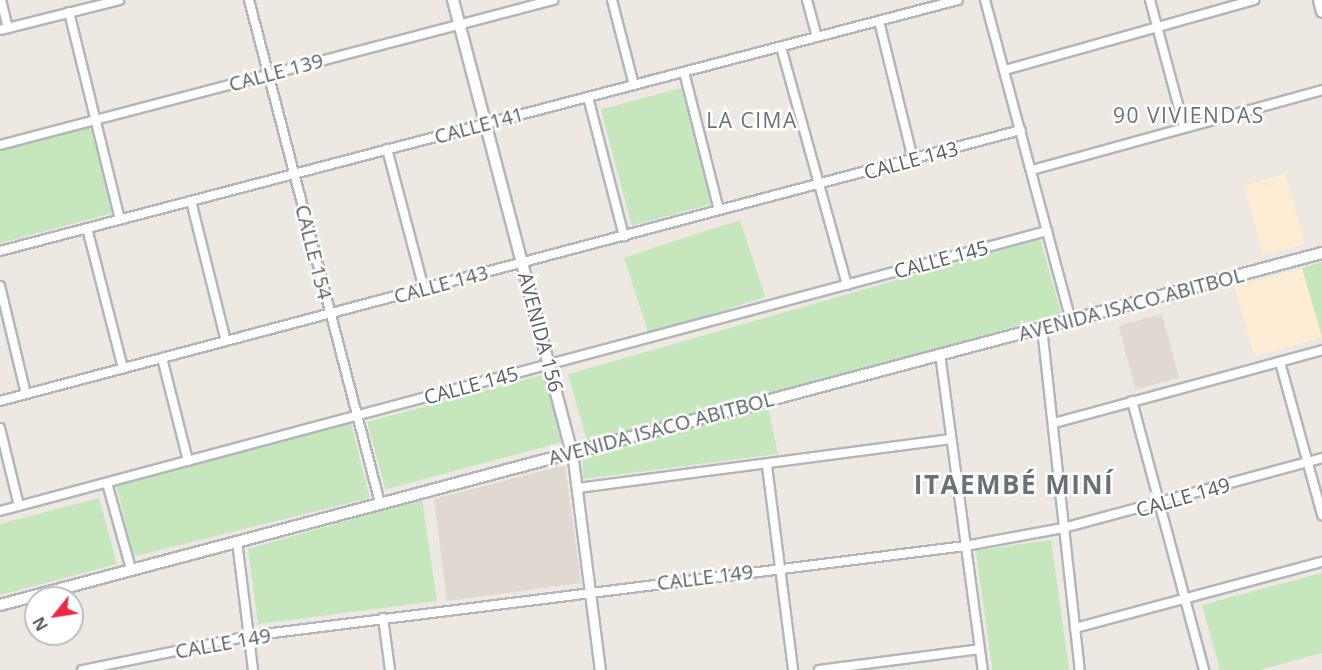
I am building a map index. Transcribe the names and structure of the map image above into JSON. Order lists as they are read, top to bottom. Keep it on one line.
{"streets":{"main road":["AVENIDA ISACO ABITBOL","AVENIDA 156"],"street":["CALLE 139","CALLE141","CALLE 143","CALLE 154","CALLE 145","CALLE 149"]},"crossings":[["CALLE 139","CALLE 154"],["CALLE 139","AVENIDA 156"],["CALLE141","CALLE 154"],["CALLE141","AVENIDA 156"],["CALLE 143","CALLE 154"],["CALLE 143","AVENIDA 156"],["CALLE 154","CALLE 145"],["CALLE 154","AVENIDA ISACO ABITBOL"],["CALLE 145","AVENIDA 156"],["AVENIDA ISACO ABITBOL","AVENIDA 156"],["AVENIDA 156","CALLE 149"]],"districts":["90 VIVIENDAS","LA CIMA","ITAEMBÉ MINÍ"],"north":"bottom left"}
